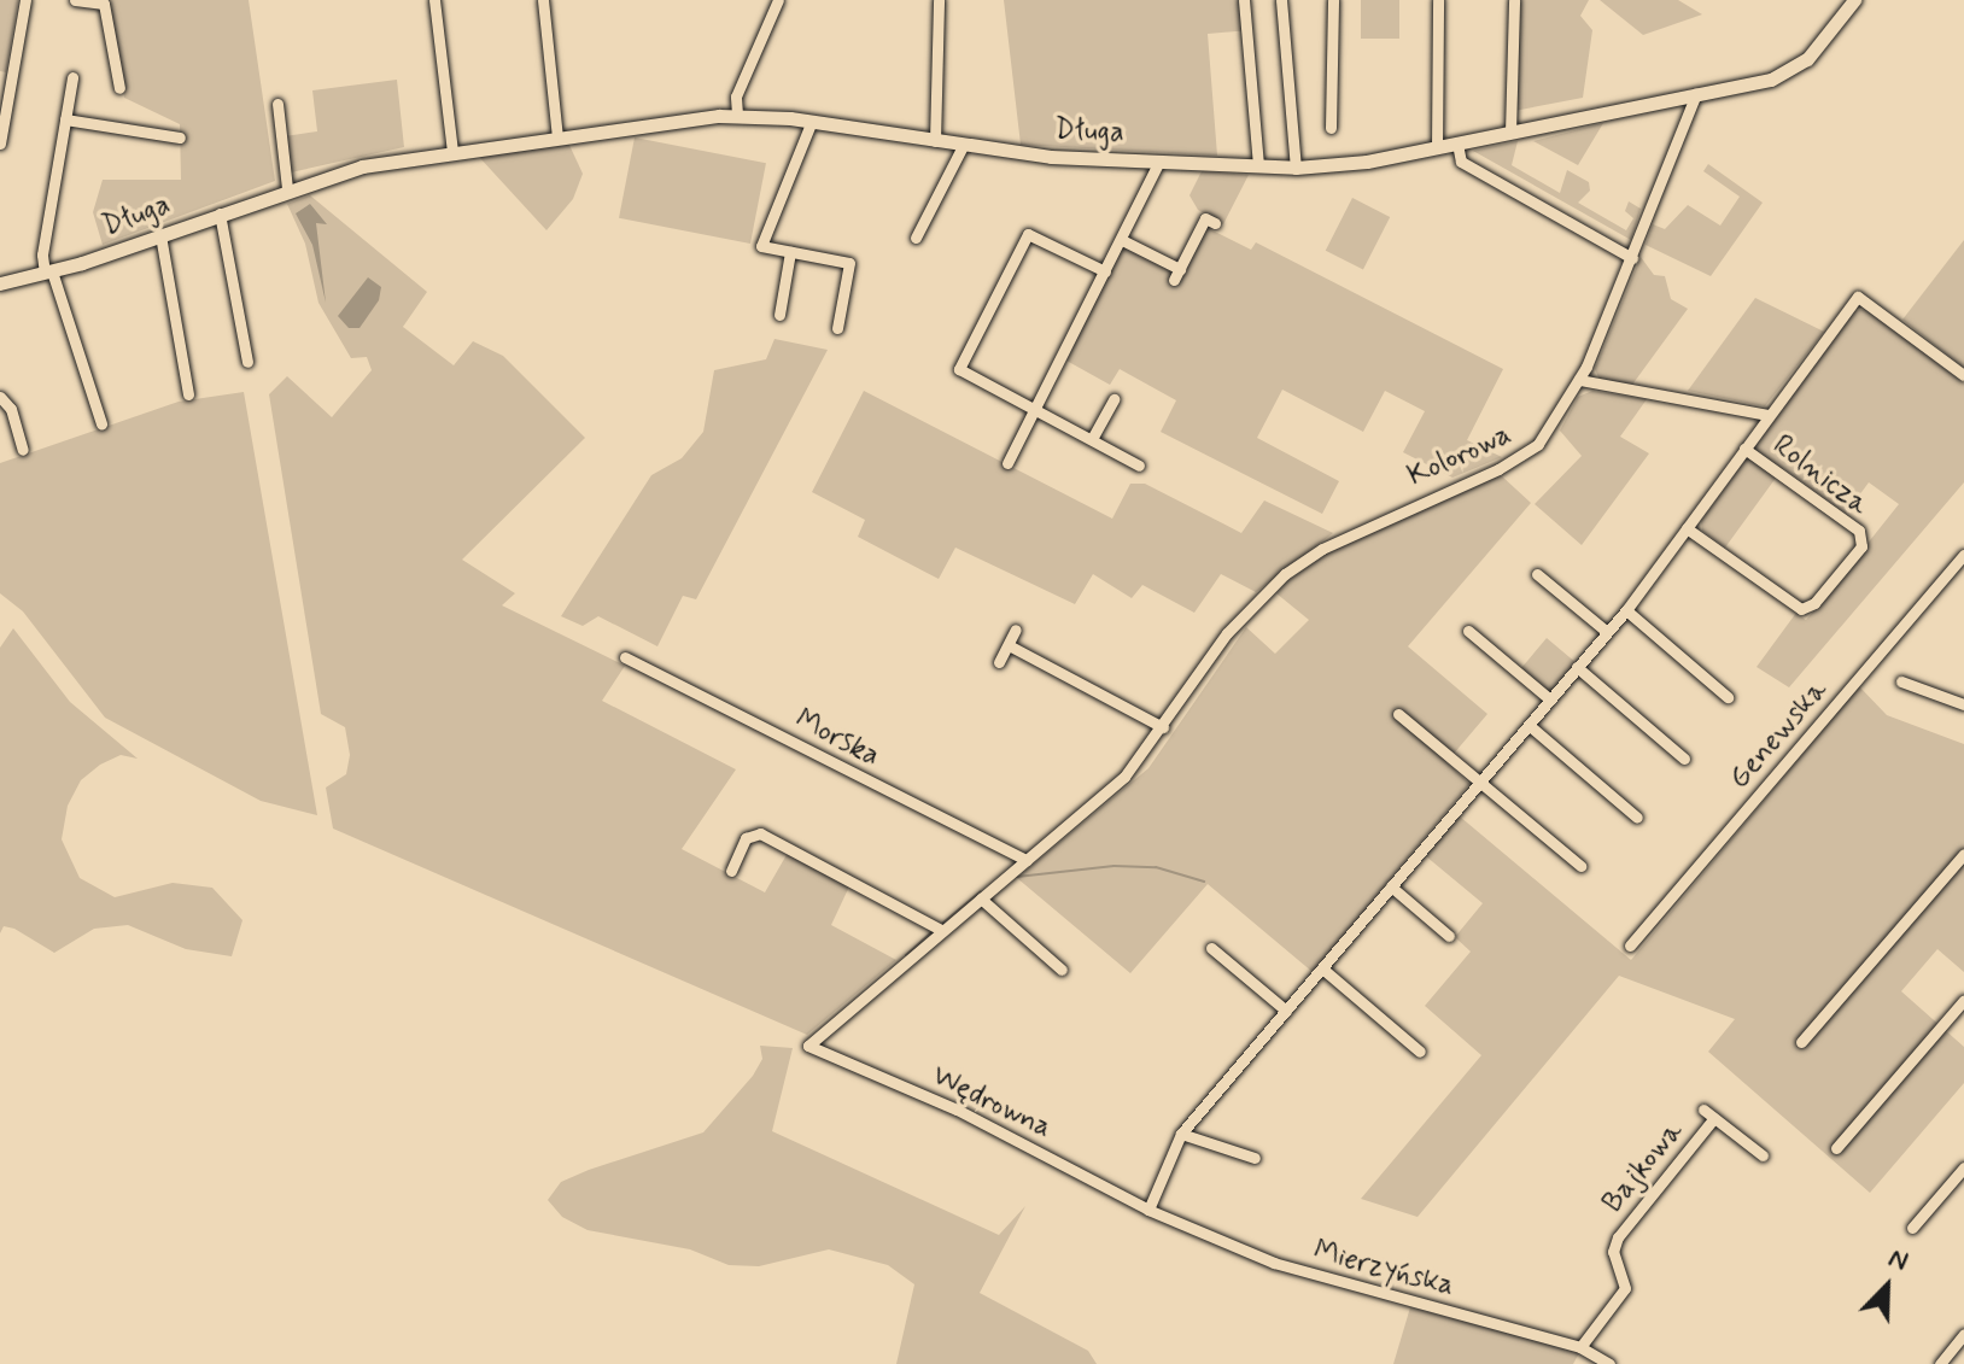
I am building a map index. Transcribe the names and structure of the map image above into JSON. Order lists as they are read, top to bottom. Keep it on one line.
{"streets":{"street":["Długa","Kolorowa","Rolnicza","Genewska","Morska","Wędrowna","Bajkowa","Mierzyńska"]},"crossings":[["Długa","Kolorowa"],["Kolorowa","Morska"],["Kolorowa","Wędrowna"],["Rolnicza","Wędrowna"],["Rolnicza","Mierzyńska"],["Wędrowna","Mierzyńska"],["Bajkowa","Mierzyńska"]],"north":"top right"}
